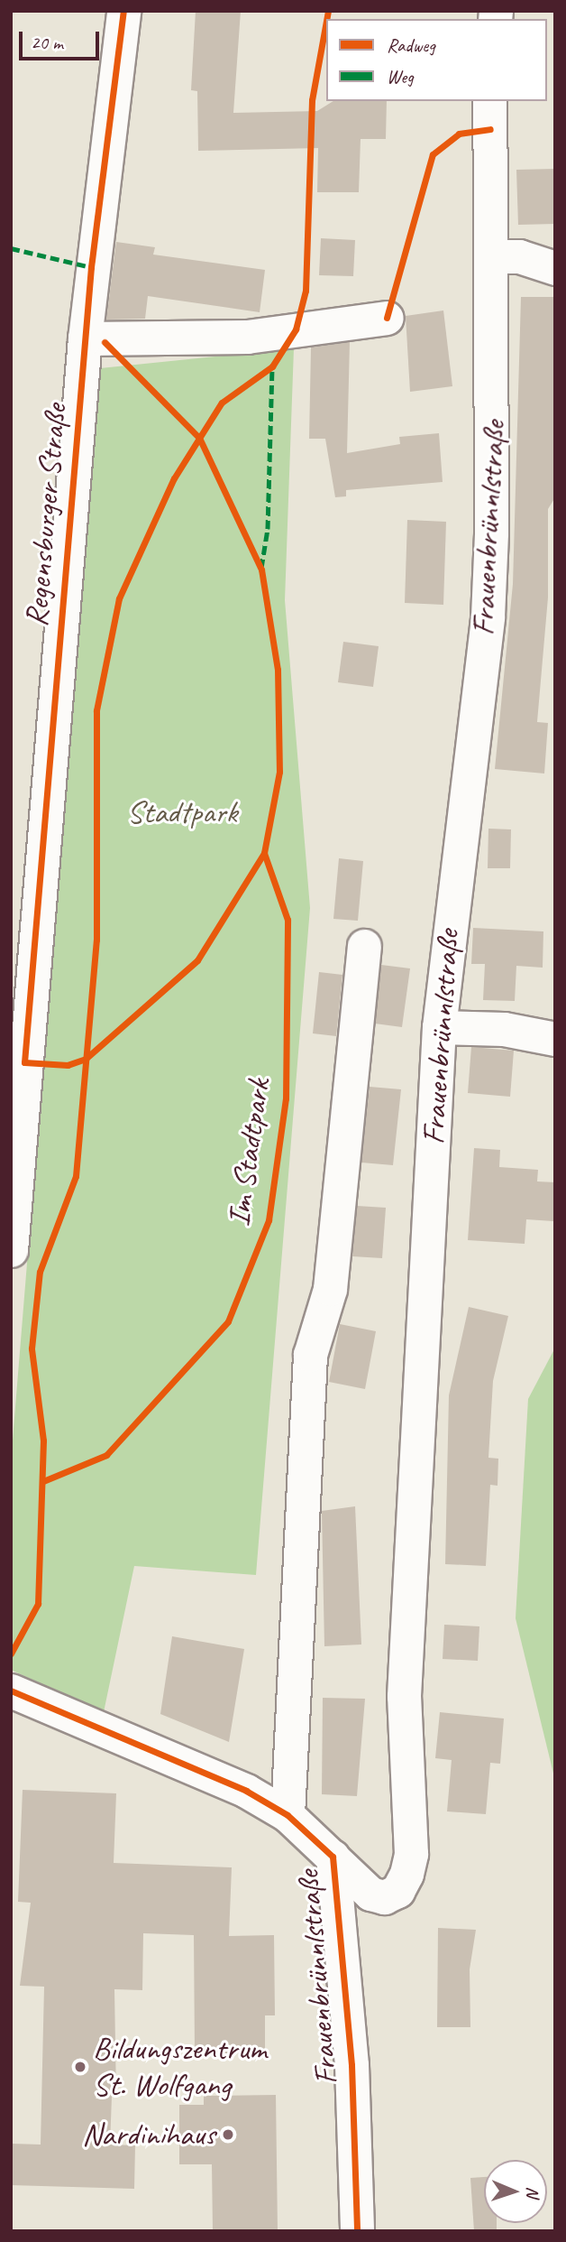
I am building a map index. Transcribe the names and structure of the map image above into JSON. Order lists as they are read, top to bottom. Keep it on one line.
{"streets":{"street":["Regensburger Straße","Frauenbrünnlstraße"],"cycle path":["Im Stadtpark"]},"parks":["Stadtpark"],"places":["Bildungszentrum St. Wolfgang","Nardinihaus"],"legend":["Radweg","Weg"],"scale_bar":"20 m","north":"right"}
